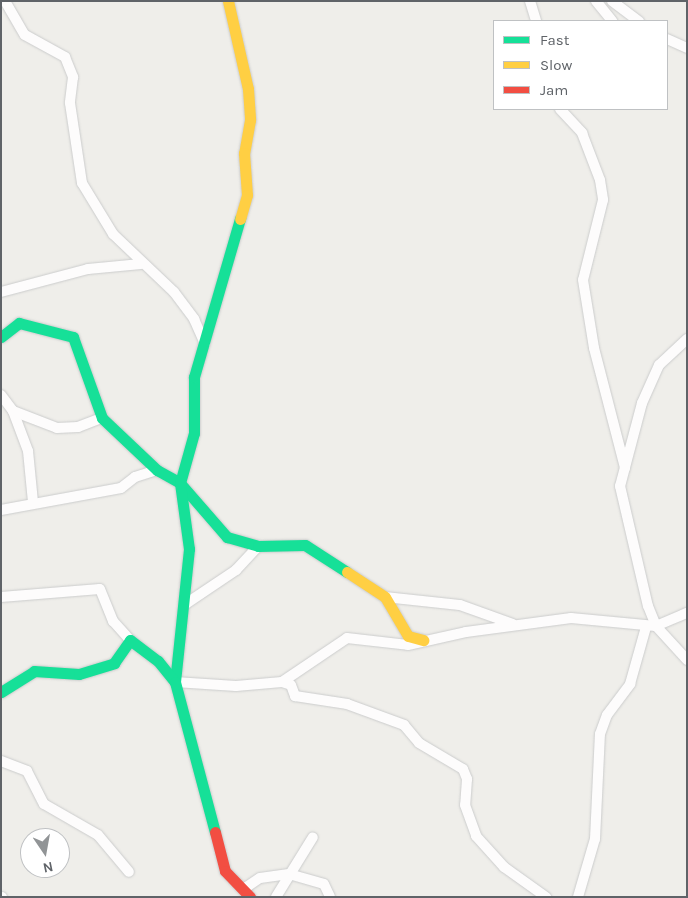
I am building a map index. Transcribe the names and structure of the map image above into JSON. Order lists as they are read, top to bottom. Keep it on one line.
{"legend":["Fast","Slow","Jam"],"north":"bottom"}
